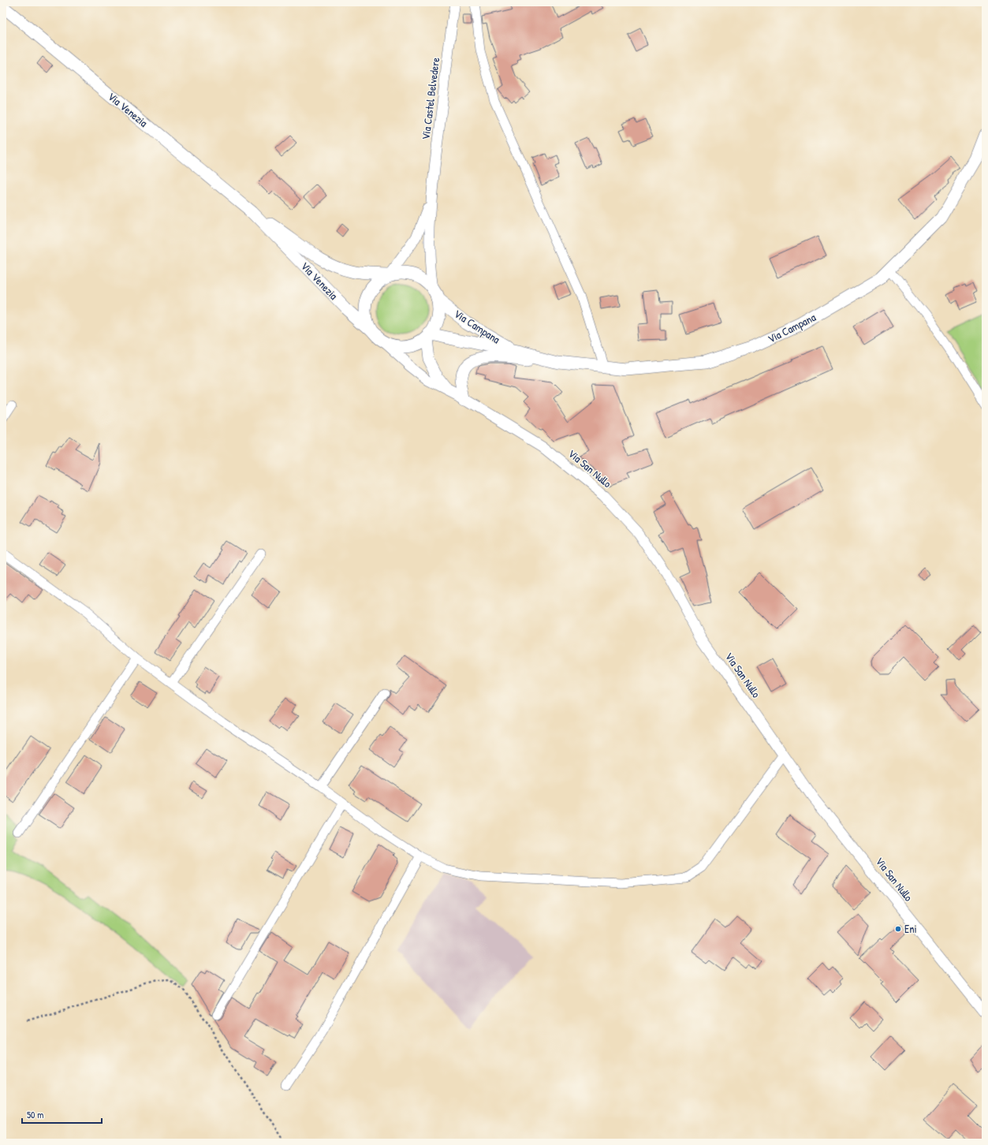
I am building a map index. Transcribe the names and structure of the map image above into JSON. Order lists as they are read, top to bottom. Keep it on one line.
{"streets":{"main road":["Via Venezia","Via Campana"],"street":["Via Castel Belvedere","Via San Nullo"]},"crossings":[["Via Venezia","Via Campana"],["Via Venezia","Via San Nullo"],["Via Campana","Via San Nullo"]],"places":["Eni"],"scale_bar":"50 m"}
